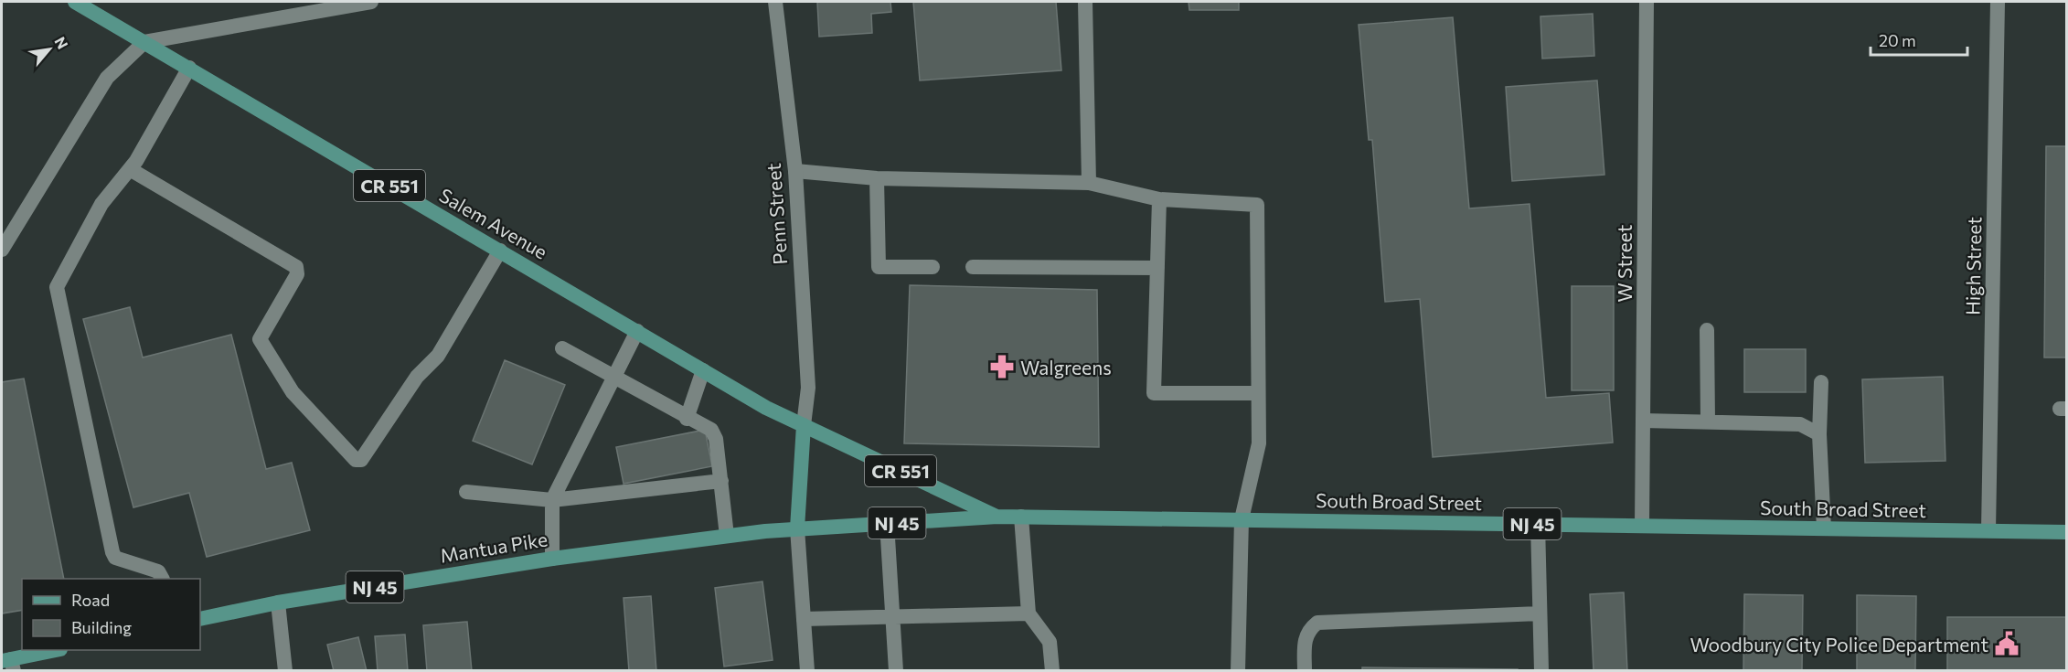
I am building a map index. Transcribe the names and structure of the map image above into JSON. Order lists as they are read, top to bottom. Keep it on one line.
{"streets":{"main road":["CR 551","Salem Avenue","South Broad Street","NJ 45","Mantua Pike"],"street":["Penn Street","W Street","High Street"]},"crossings":[["CR 551","Penn Street"],["CR 551","Salem Avenue"],["CR 551","South Broad Street"],["Penn Street","Salem Avenue"],["W Street","South Broad Street"],["High Street","South Broad Street"],["South Broad Street","Mantua Pike"]],"places":{"pharmacy":["Walgreens"],"public building":["Woodbury City Police Department"]},"legend":["Road","Building"],"scale_bar":"20 m","north":"top right"}
